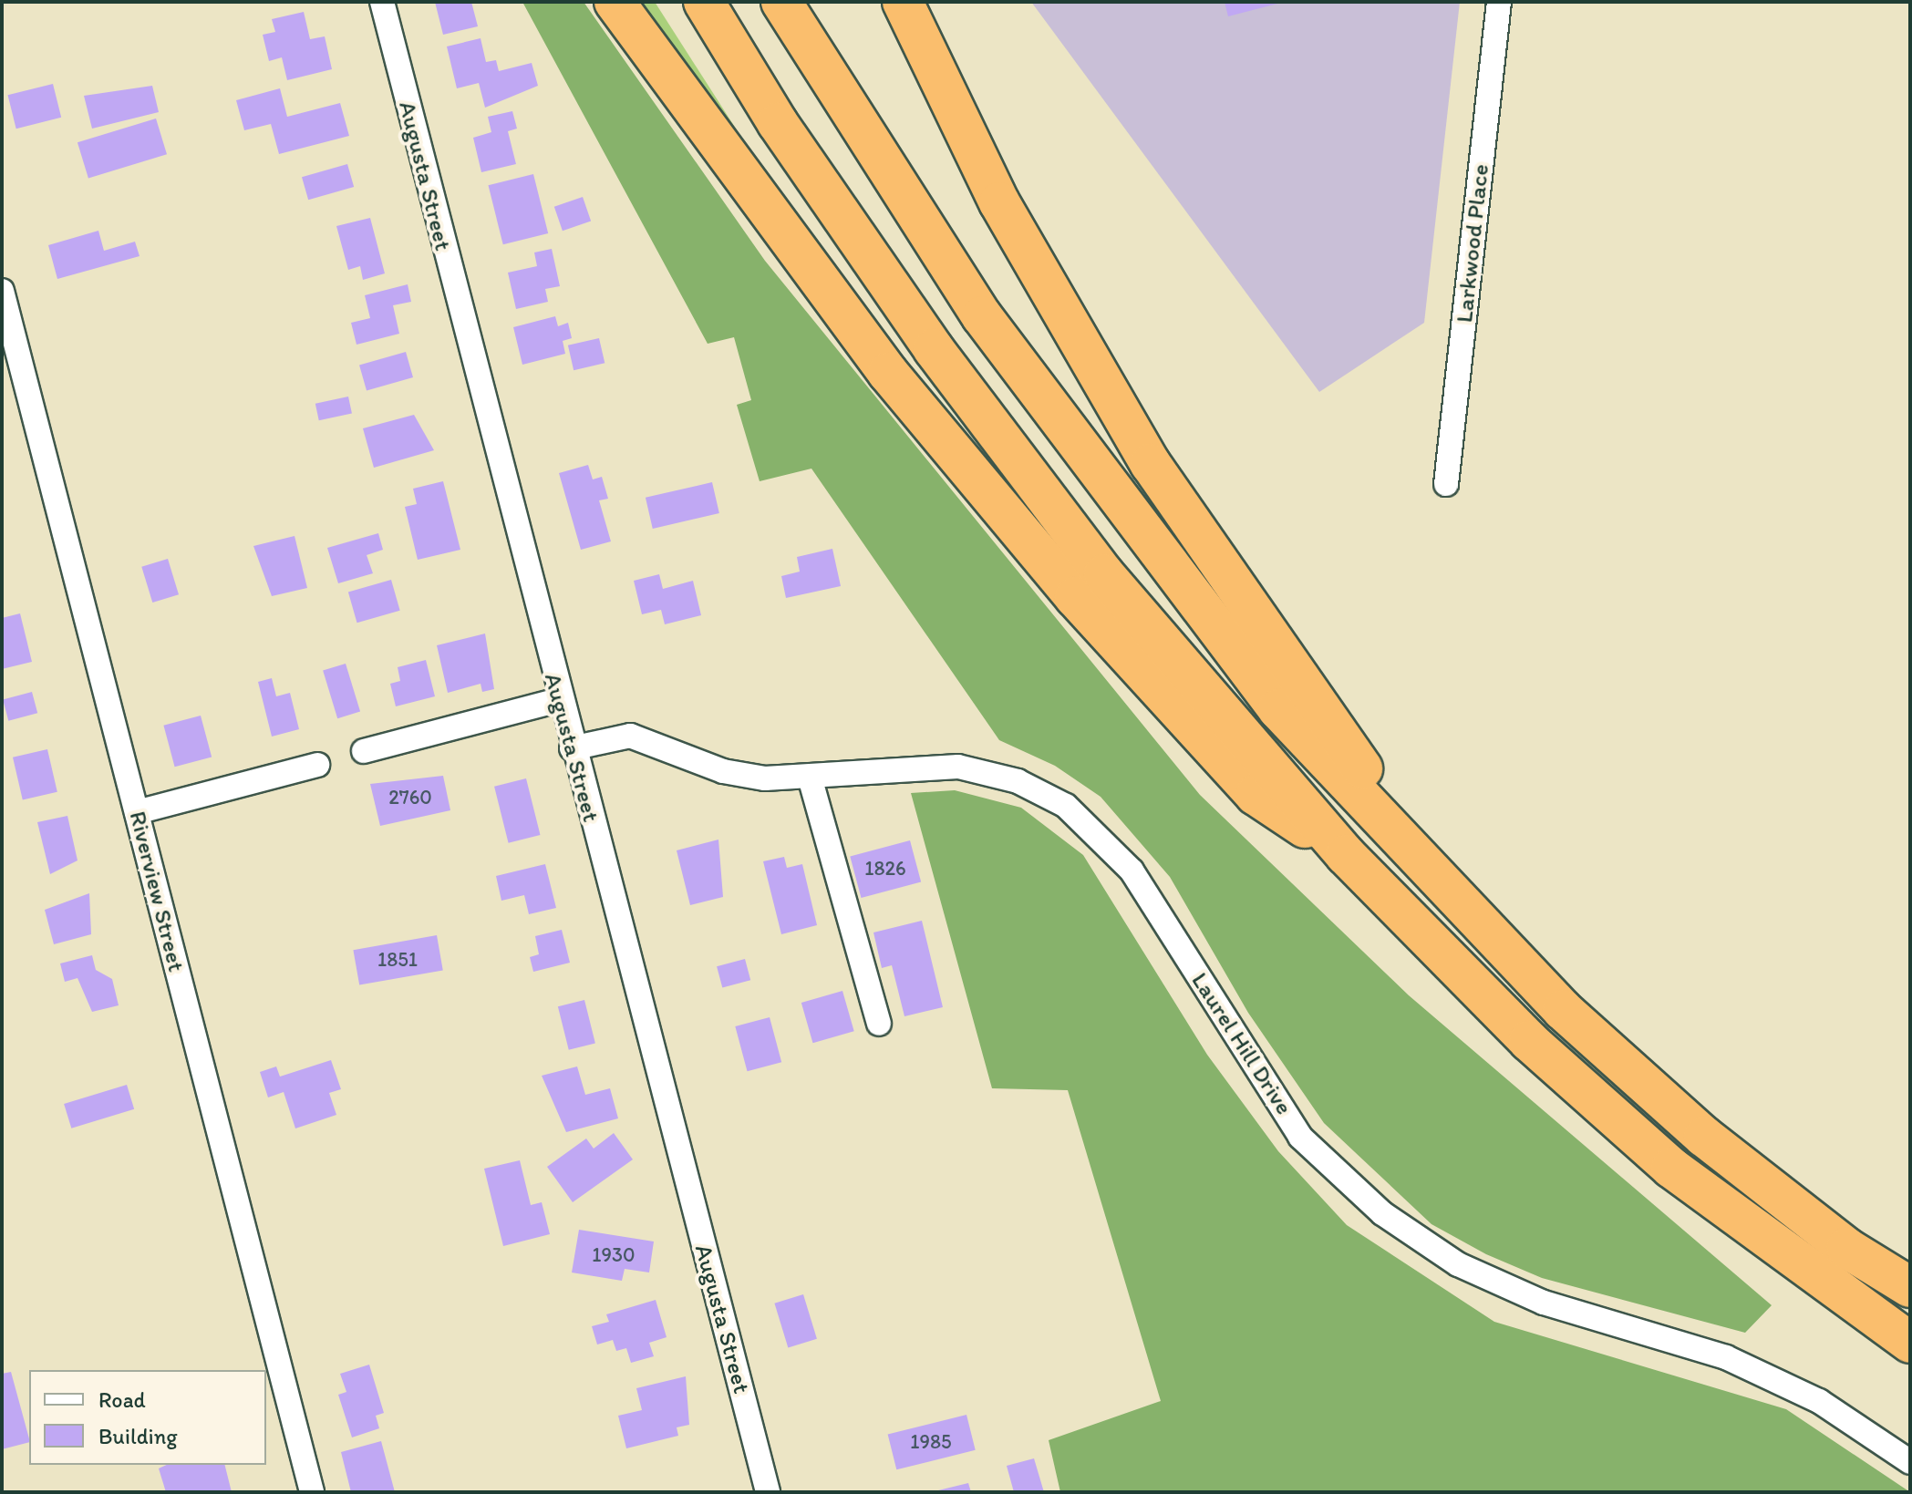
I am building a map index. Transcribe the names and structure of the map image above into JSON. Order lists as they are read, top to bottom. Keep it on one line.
{"streets":{"street":["Augusta Street","Larkwood Place","Riverview Street","Laurel Hill Drive"]},"crossings":[["Augusta Street","Laurel Hill Drive"]],"house_numbers":["2760","1826","1851","1930","1985"],"legend":["Road","Building"]}
